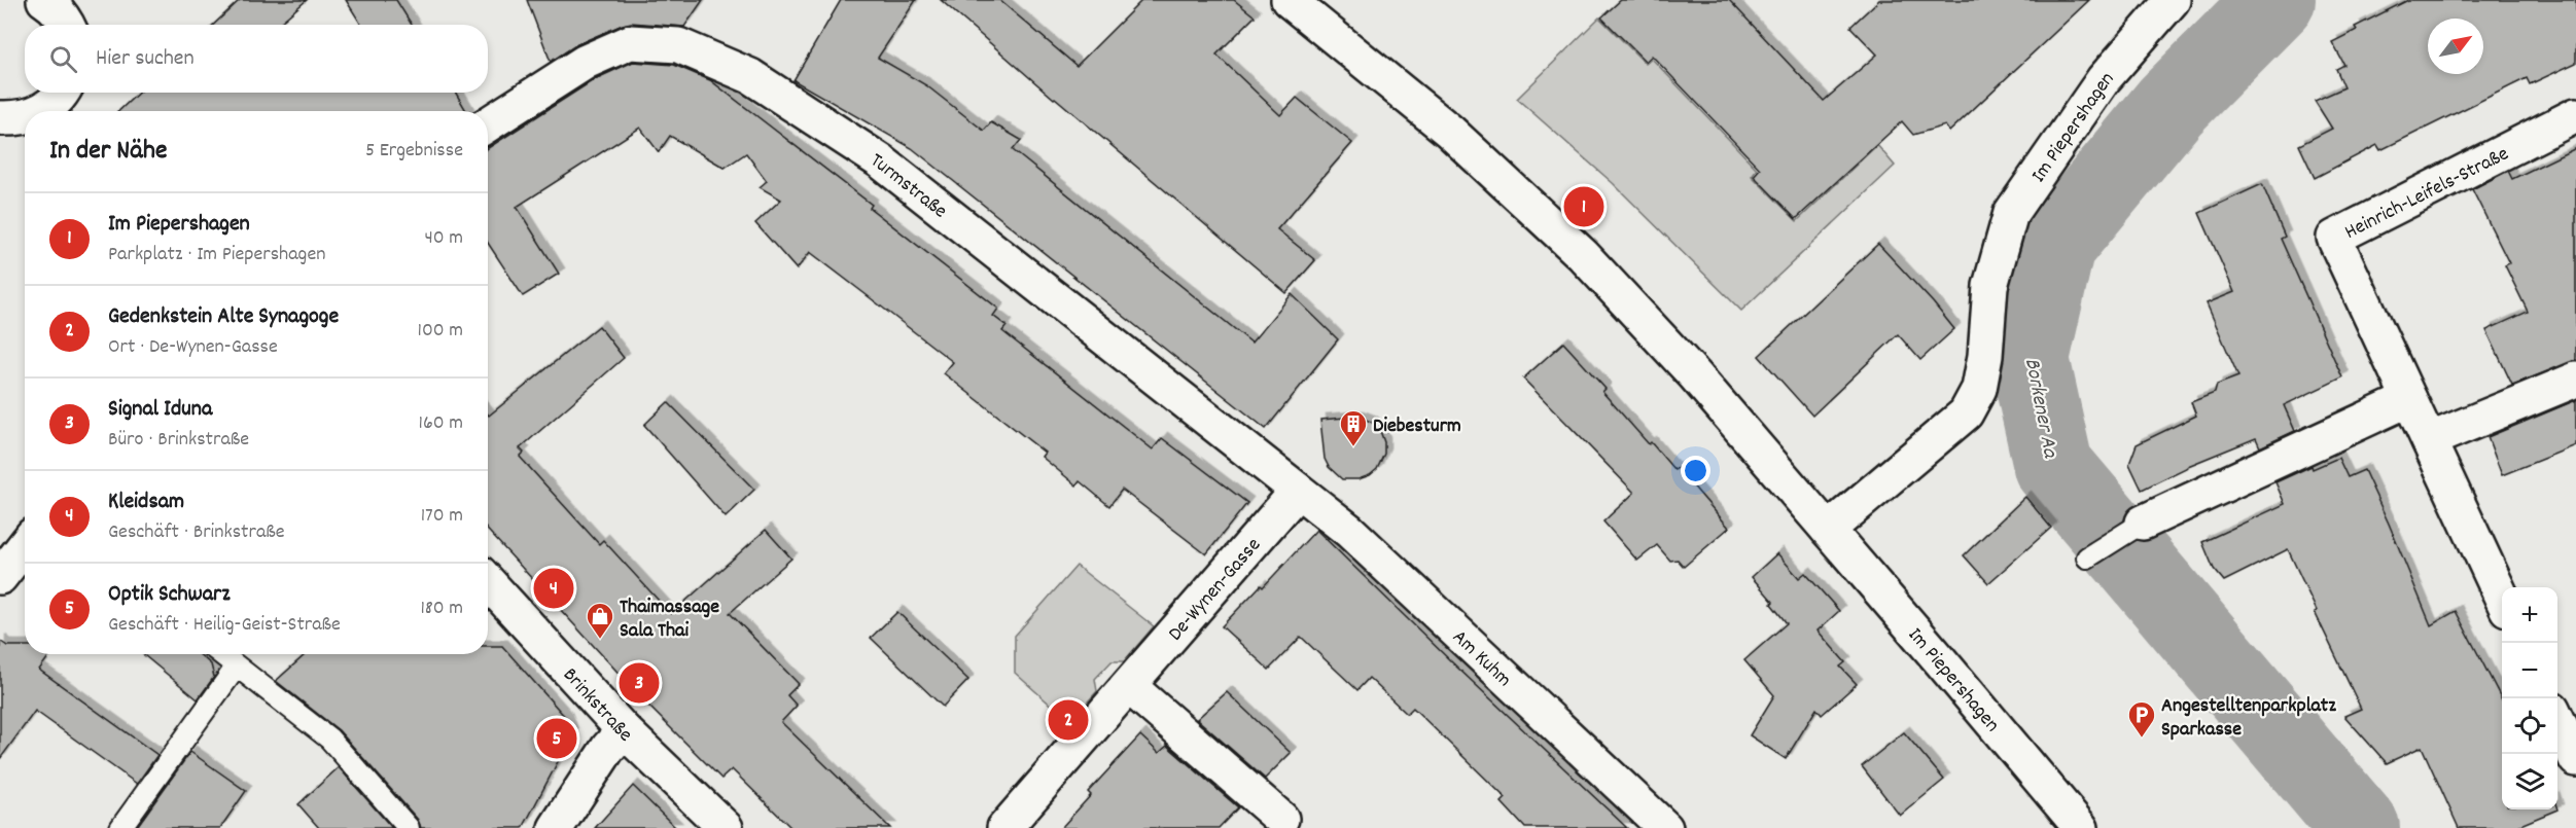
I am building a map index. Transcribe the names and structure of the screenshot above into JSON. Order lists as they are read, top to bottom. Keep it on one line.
{"streets":{"street":["Im Piepershagen","Turmstraße","Heinrich-Leifels-Straße","De-Wynen-Gasse","Am Kuhm","Brinkstraße"]},"crossings":[["Turmstraße","De-Wynen-Gasse"],["Turmstraße","Am Kuhm"],["De-Wynen-Gasse","Am Kuhm"]],"water":["Borkener Aa"],"places":{"building":["Diebesturm"],"shop":["Thaimassage Sala Thai"],"parking":["Angestelltenparkplatz Sparkasse"]},"north":"top right","page":{"search":"Hier suchen","heading":["In der Nähe","5 Ergebnisse"],"pins":["1","4","3","2","5"],"list":[{"mark":"1","name":"Im Piepershagen","note":"Parkplatz · Im Piepershagen","value":"40 m"},{"mark":"2","name":"Gedenkstein Alte Synagoge","note":"Ort · De-Wynen-Gasse","value":"100 m"},{"mark":"3","name":"Signal Iduna","note":"Büro · Brinkstraße","value":"160 m"},{"mark":"4","name":"Kleidsam","note":"Geschäft · Brinkstraße","value":"170 m"},{"mark":"5","name":"Optik Schwarz","note":"Geschäft · Heilig-Geist-Straße","value":"180 m"}],"map_buttons":["+","−"]}}
